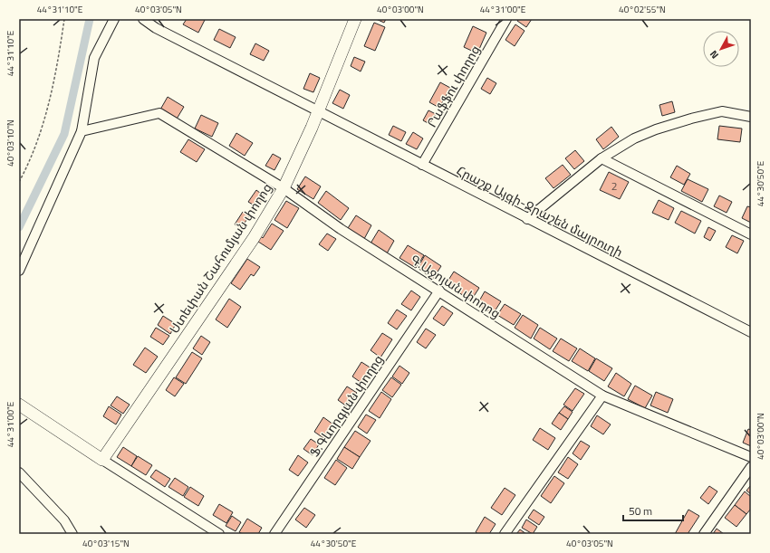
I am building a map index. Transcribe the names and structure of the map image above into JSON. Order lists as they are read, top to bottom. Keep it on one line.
{"streets":{"main road":["Ստեփան Շահումյան փողոց"],"street":["Րաֆֆու փողոց","Հրաշք Այգի-Ջրաշեն մայրուղի","Գ.Աջոյան փողոց","Ֆ.Գևորգյան փողոց"]},"crossings":[["Րաֆֆու փողոց","Հրաշք Այգի-Ջրաշեն մայրուղի"],["Հրաշք Այգի-Ջրաշեն մայրուղի","Ստեփան Շահումյան փողոց"],["Ստեփան Շահումյան փողոց","Գ.Աջոյան փողոց"],["Գ.Աջոյան փողոց","Ֆ.Գևորգյան փողոց"]],"house_numbers":["2"],"scale_bar":"50 m","north":"bottom left","coordinates":["44°31'10\"E","40°03'05\"N","40°03'00\"N","44°31'00\"E","40°02'55\"N","40°03'10\"N","44°30'50\"E","40°03'15\"N"]}
